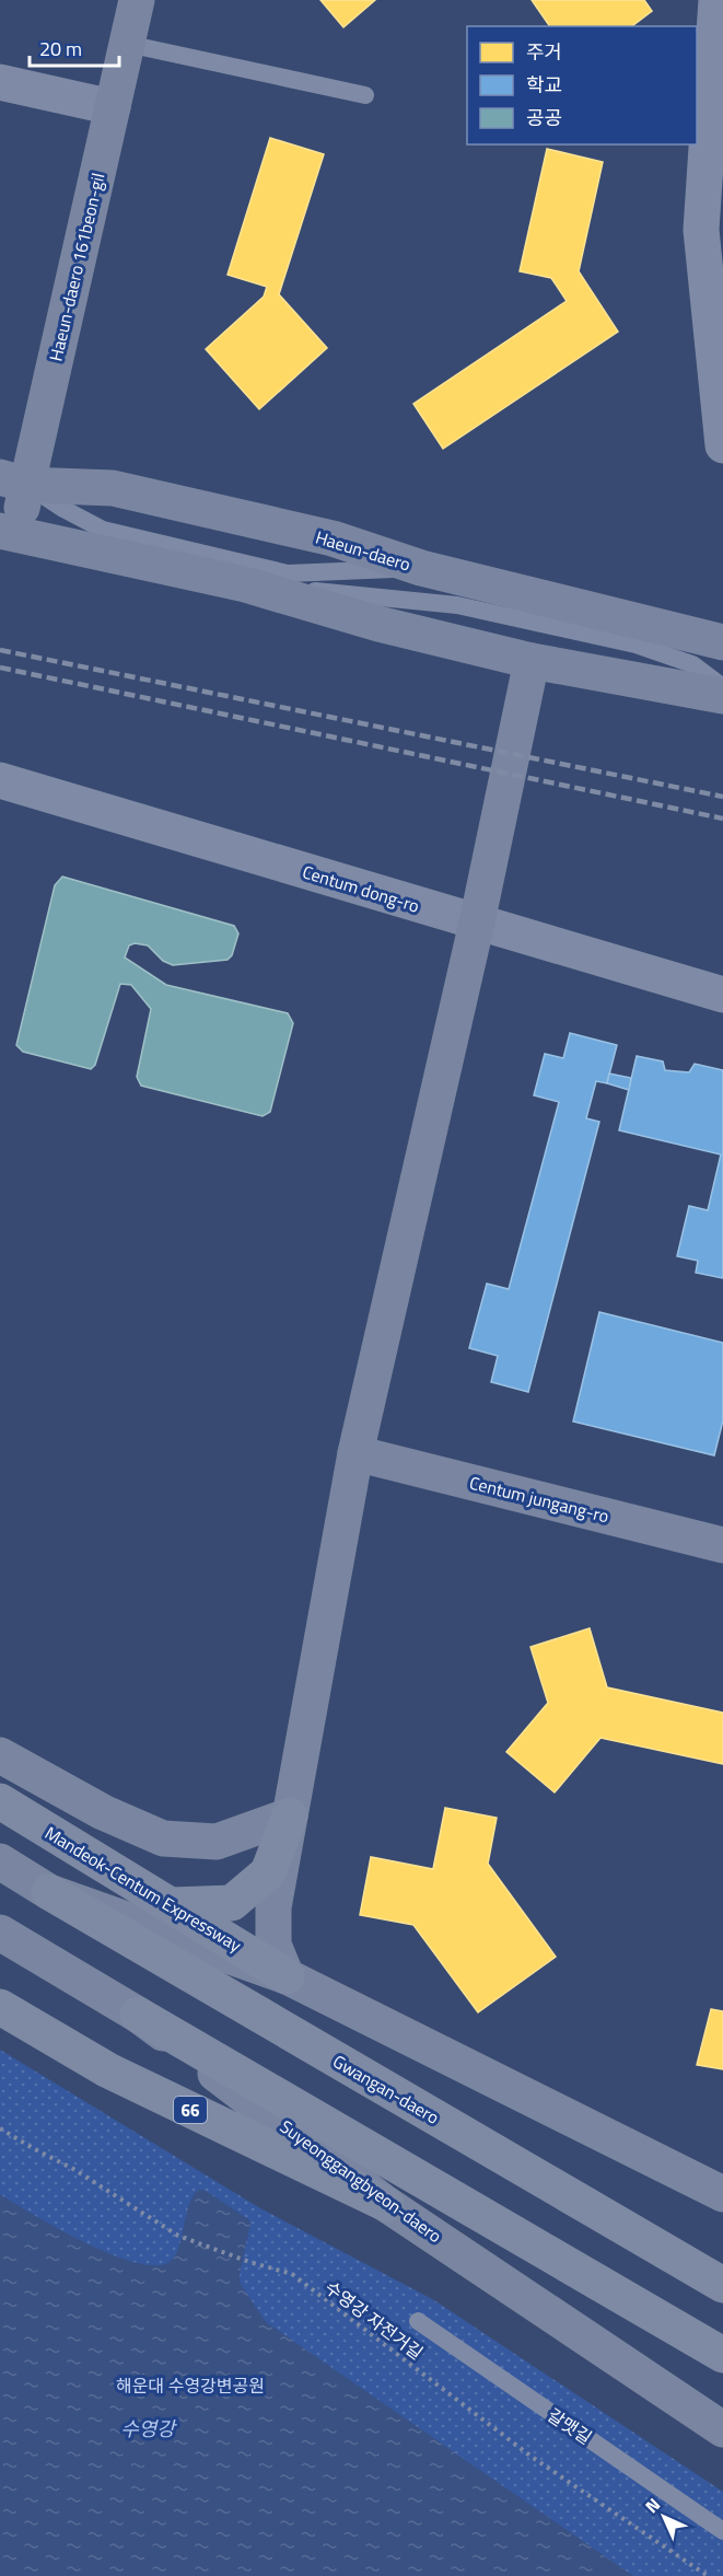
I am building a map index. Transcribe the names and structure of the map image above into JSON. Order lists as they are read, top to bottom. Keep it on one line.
{"streets":{"highway":["Mandeok-Centum Expressway","Gwangan-daero","66"],"main road":["Haeun-daero 161beon-gil","Haeun-daero","Centum jungang-ro","Suyeonggangbyeon-daero"],"street":["Centum dong-ro"],"lane":["갈맷길"],"path":["수영강 자전거길"]},"crossings":[["Haeun-daero 161beon-gil","Haeun-daero"],["66","Suyeonggangbyeon-daero"]],"water":["수영강"],"parks":["해운대 수영강변공원"],"legend":["주거","학교","공공"],"scale_bar":"20 m","north":"top left"}
